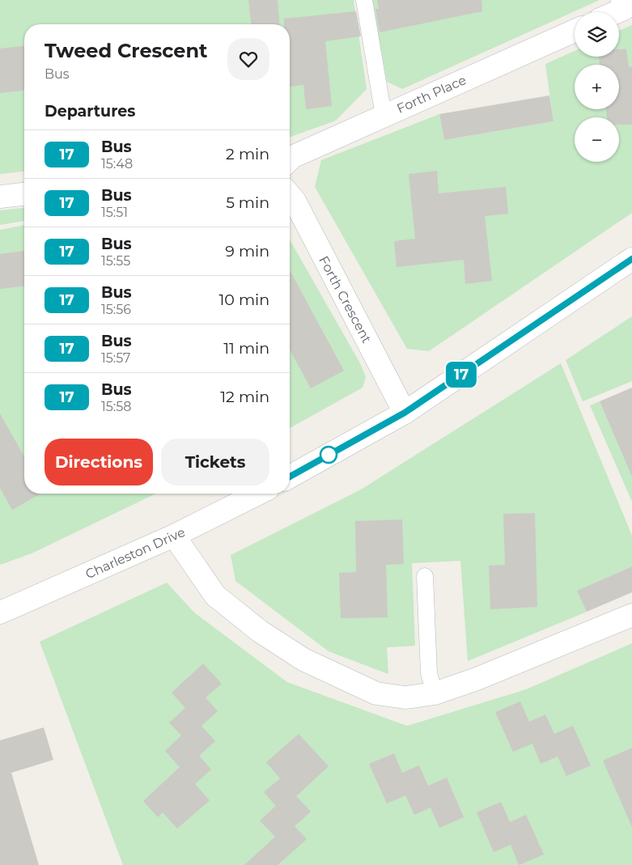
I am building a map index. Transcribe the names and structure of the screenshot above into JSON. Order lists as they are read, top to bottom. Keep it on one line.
{"streets":{"street":["Forth Place","Forth Crescent","Charleston Drive"]},"lines":["bus line 17"],"page":{"on_map":"17","map_buttons":["+","−"],"heading":[["Tweed Crescent","Bus"],"Departures"],"list":[{"mark":"17","name":"Bus","note":"15:48","value":"2 min"},{"mark":"17","name":"Bus","note":"15:51","value":"5 min"},{"mark":"17","name":"Bus","note":"15:55","value":"9 min"},{"mark":"17","name":"Bus","note":"15:56","value":"10 min"},{"mark":"17","name":"Bus","note":"15:57","value":"11 min"},{"mark":"17","name":"Bus","note":"15:58","value":"12 min"}],"buttons":["Directions","Tickets"]}}
